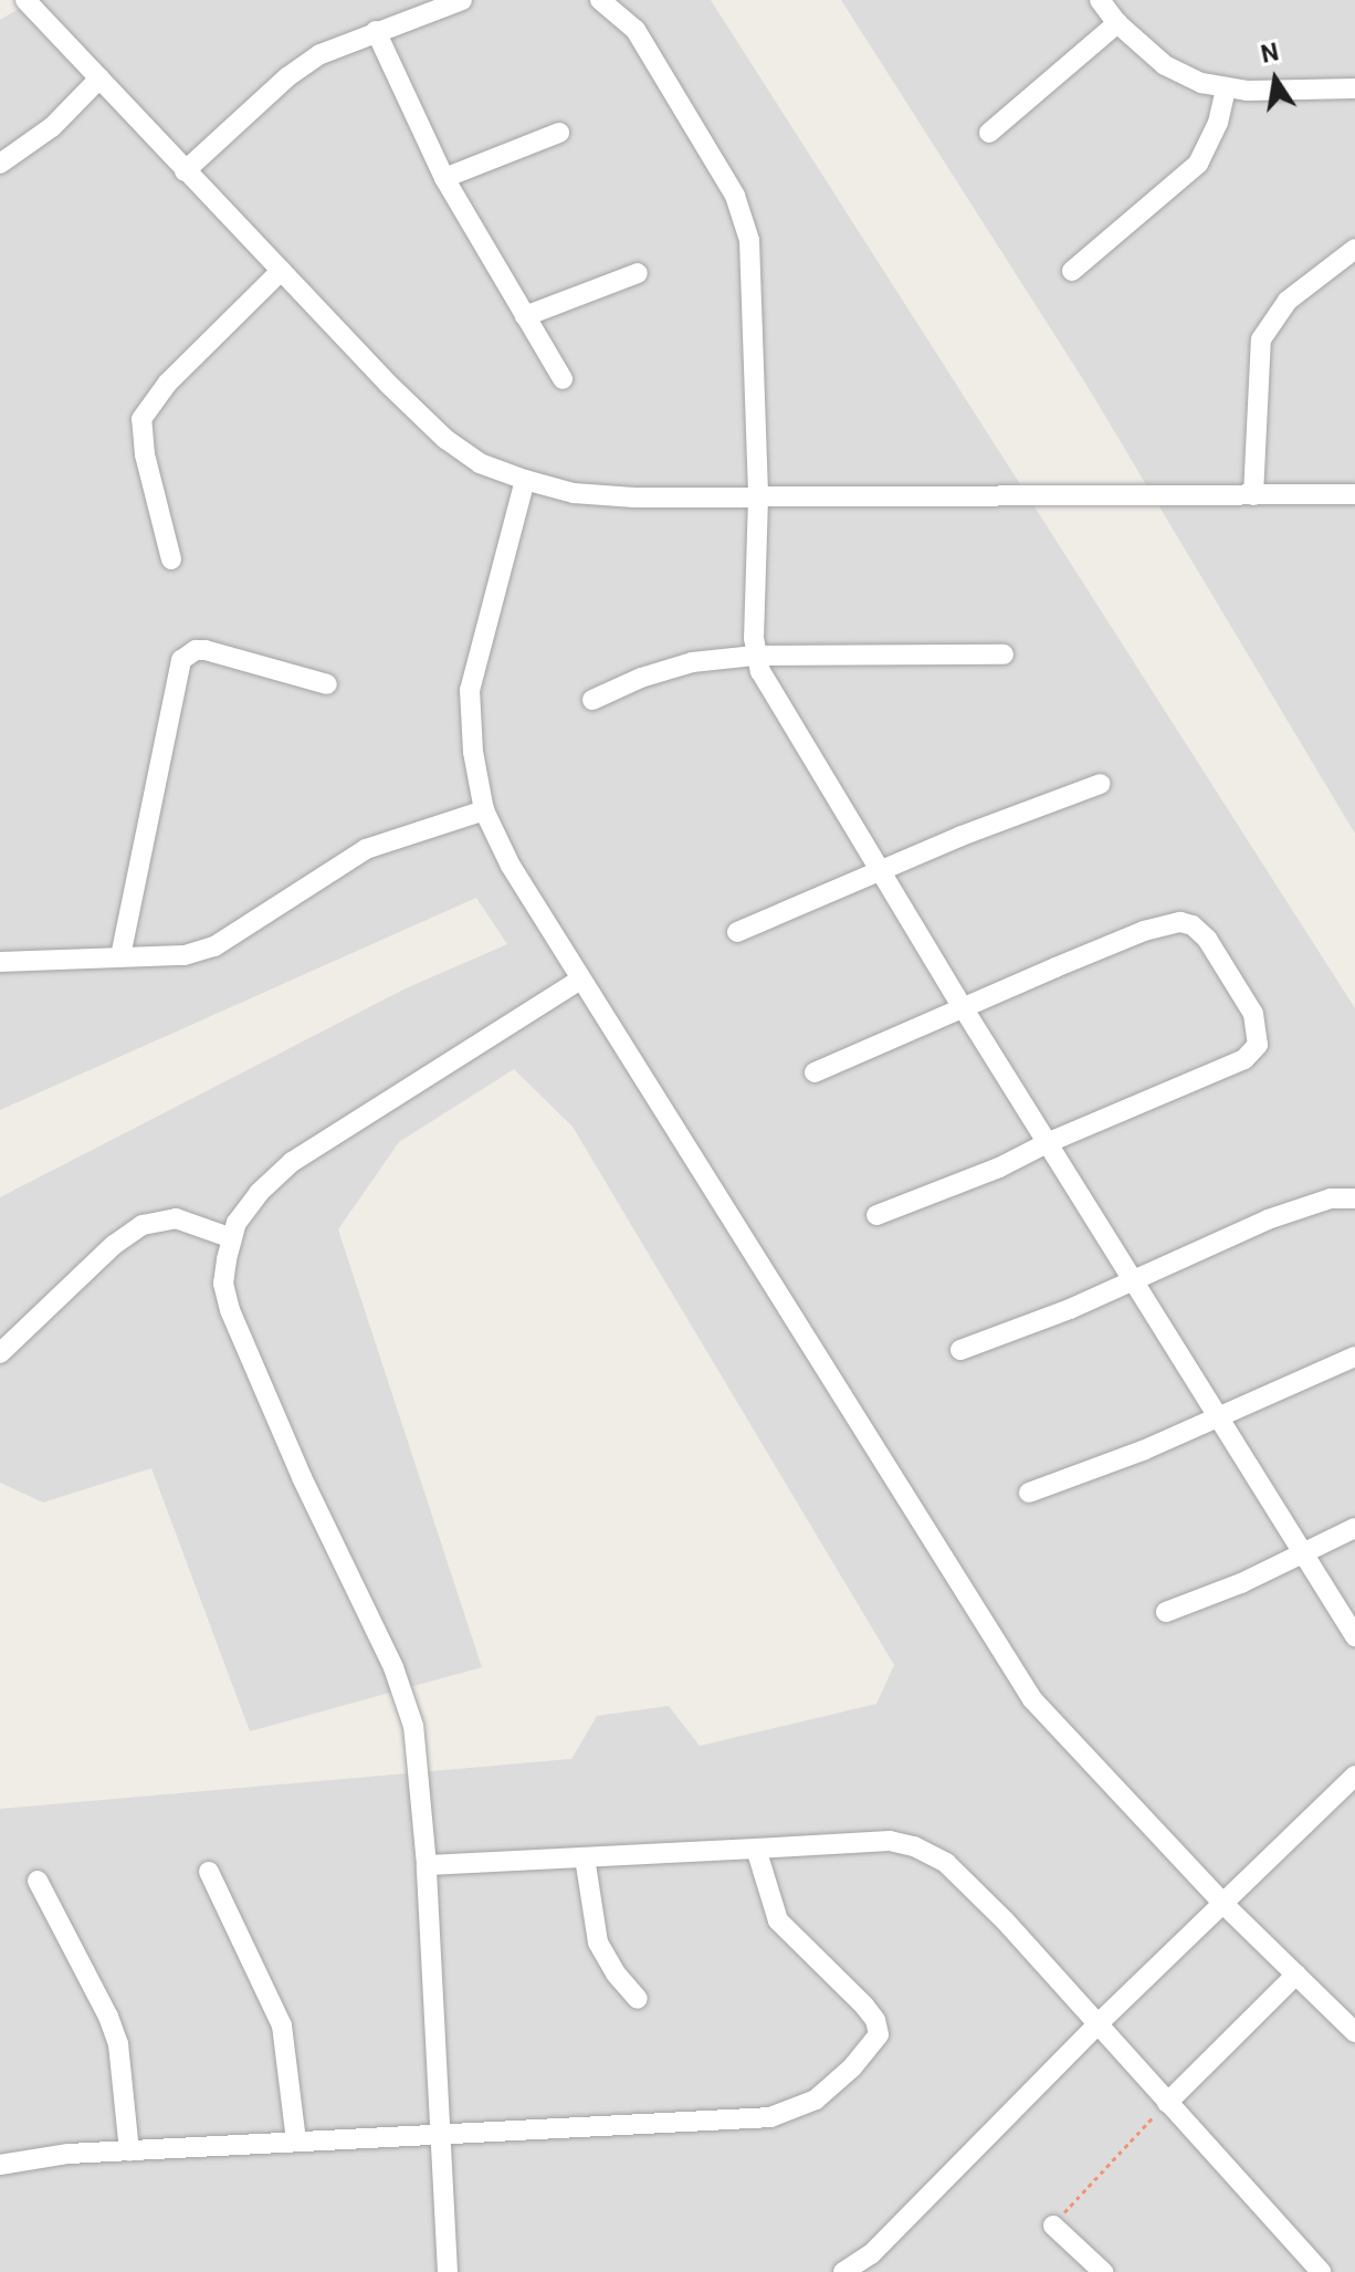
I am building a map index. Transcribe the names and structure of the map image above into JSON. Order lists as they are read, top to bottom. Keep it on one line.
{"north":"top"}
